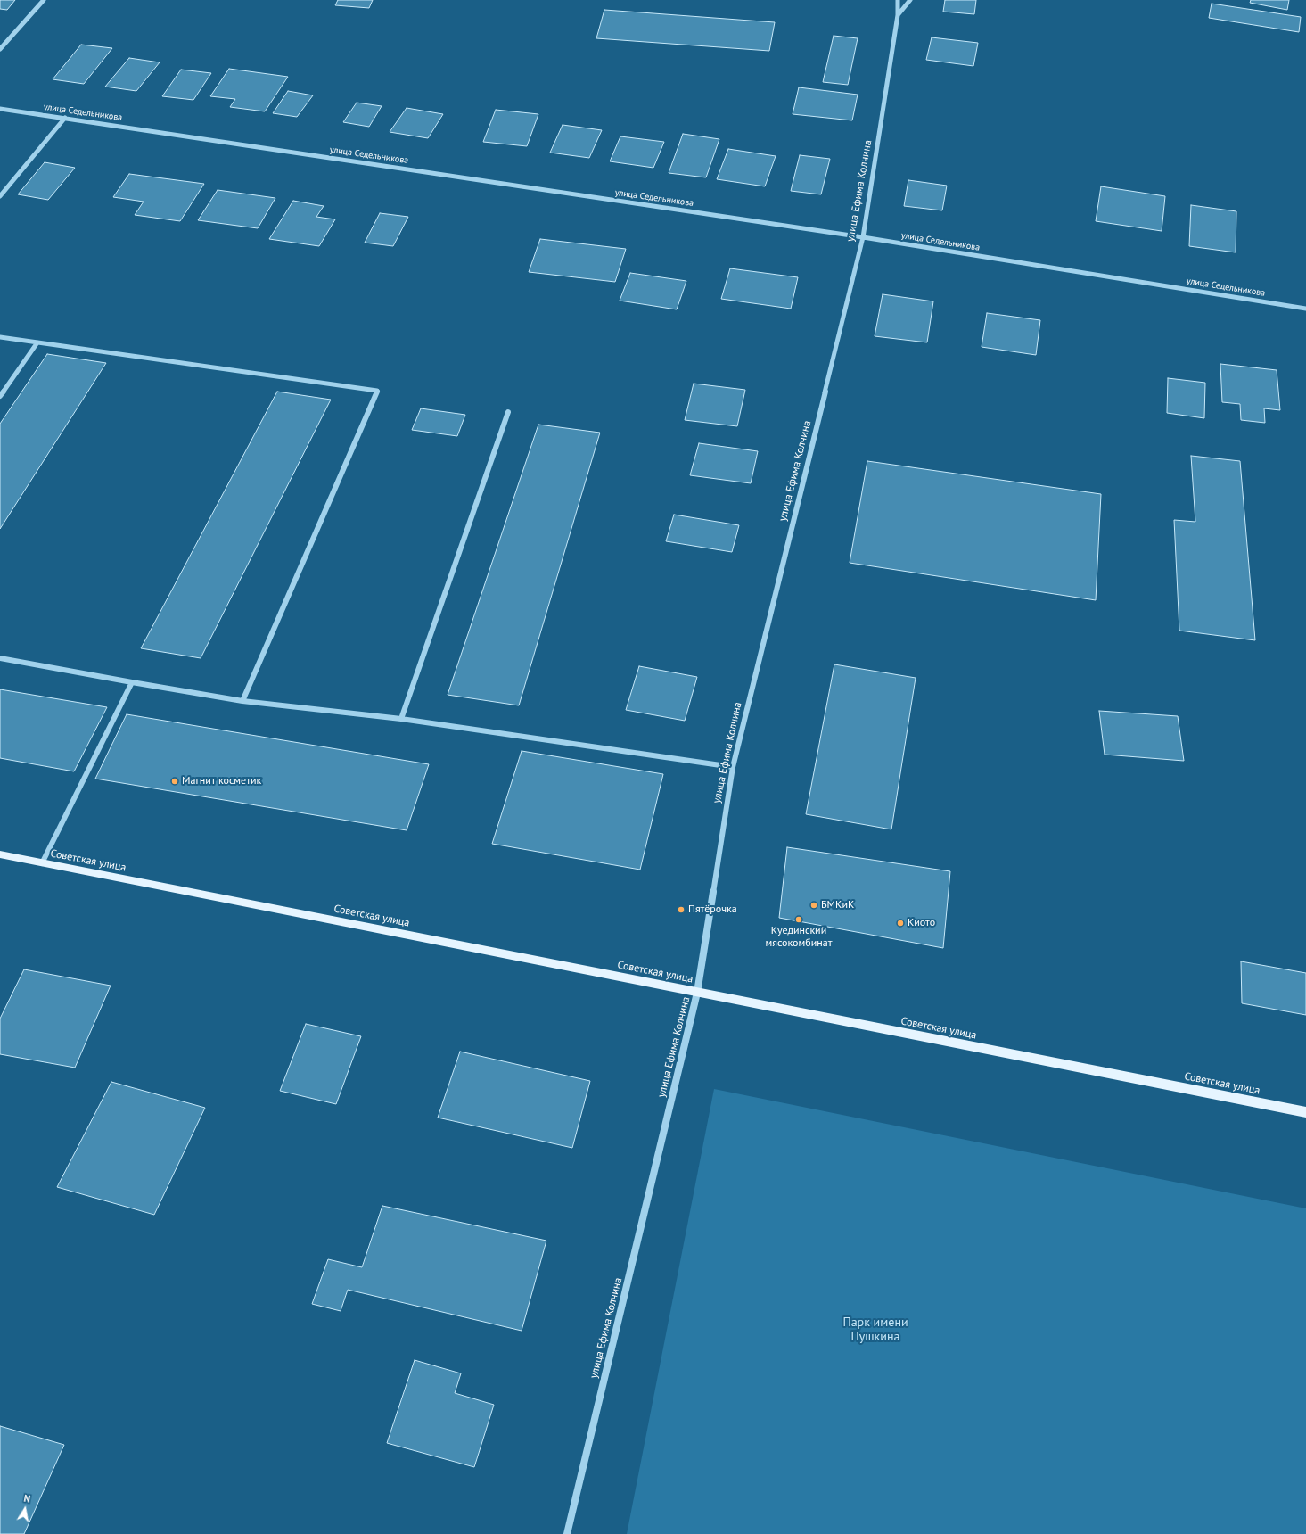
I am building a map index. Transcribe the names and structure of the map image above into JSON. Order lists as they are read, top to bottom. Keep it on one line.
{"streets":{"main road":["Советская улица"],"street":["улица Седельникова","улица Ефима Колчина"]},"crossings":[["улица Седельникова","улица Ефима Колчина"],["улица Ефима Колчина","Советская улица"]],"parks":["Парк имени Пушкина"],"places":["Магнит косметик","БМКиК","Пятёрочка","Куединский мясокомбинат","Киото"],"north":"top"}
